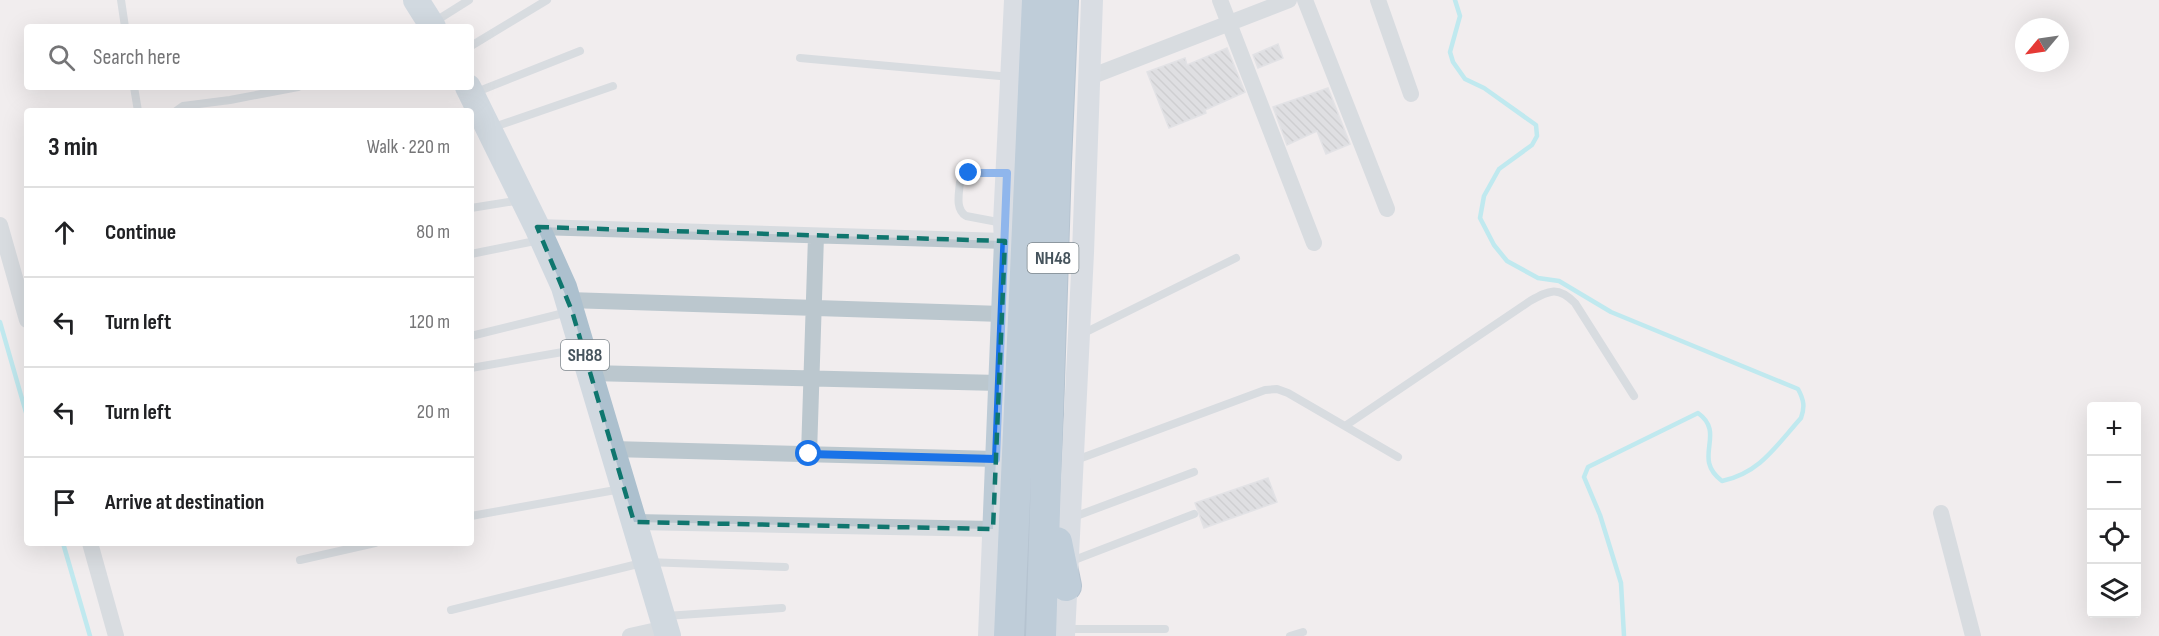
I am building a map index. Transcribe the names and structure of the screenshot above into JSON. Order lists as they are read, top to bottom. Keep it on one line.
{"streets":{"highway":["NH48"],"main road":["SH88"]},"north":"bottom left","page":{"search":"Search here","heading":["3 min","Walk · 220 m"],"list":[["Continue","80 m"],["Turn left","120 m"],["Turn left","20 m"],"Arrive at destination"],"map_buttons":["+","−"]}}
